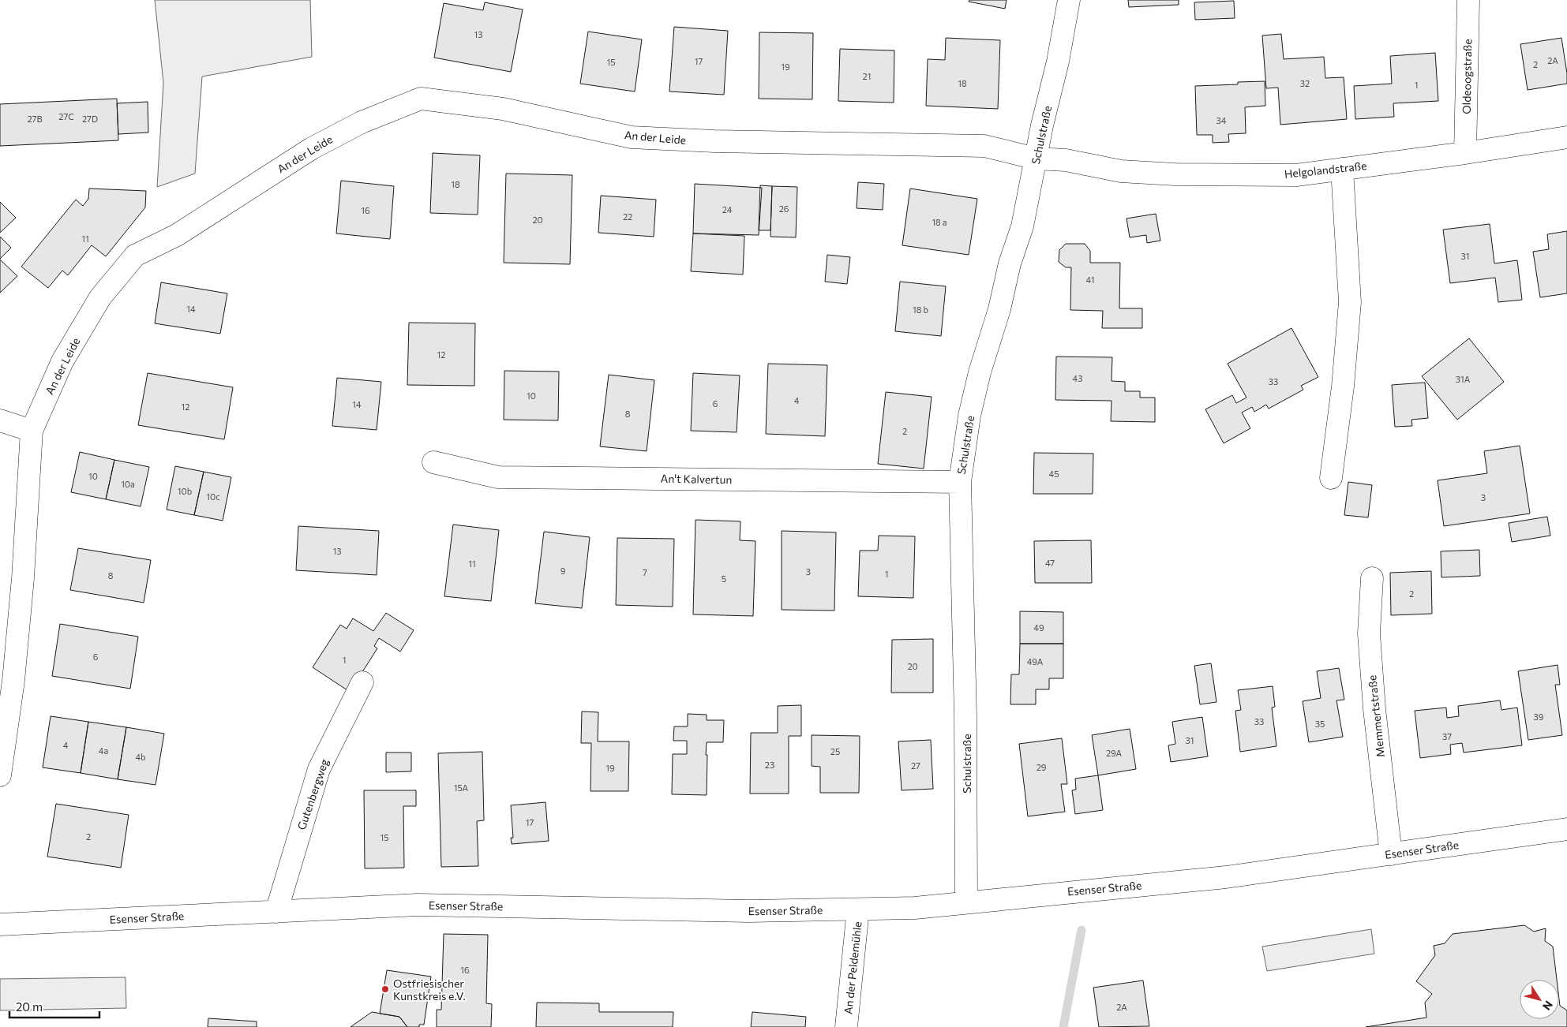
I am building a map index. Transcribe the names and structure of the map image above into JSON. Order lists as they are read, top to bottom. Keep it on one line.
{"streets":{"street":["Oldeoogstraße","Schulstraße","An der Leide","Helgolandstraße","An't Kalvertun","Memmertstraße","Gutenbergweg","Esenser Straße","An der Peldemühle"]},"crossings":[["Oldeoogstraße","Helgolandstraße"],["Schulstraße","An der Leide"],["Schulstraße","Helgolandstraße"],["Schulstraße","An't Kalvertun"],["Schulstraße","Esenser Straße"],["An der Leide","Helgolandstraße"],["Memmertstraße","Esenser Straße"],["Gutenbergweg","Esenser Straße"],["Esenser Straße","An der Peldemühle"]],"places":["Ostfriesischer Kunstkreis e.V."],"house_numbers":["13","2A","17","15","2","19","21","18","32","1","27C","27B","27D","34","18","26","24","16","22","20","18 a","11","31","41","14","18 b","12","43","31A","33","10","4","6","14","12","8","2","45","10","10a","10b","10c","3","13","47","11","9","3","7","1","8","5","2","49","6","1","49A","20","39","33","35","37","31","4","4a","25","29A","4b","23","27","29","19","15A","17","2","15","16","2A"],"scale_bar":"20 m","north":"bottom right"}
